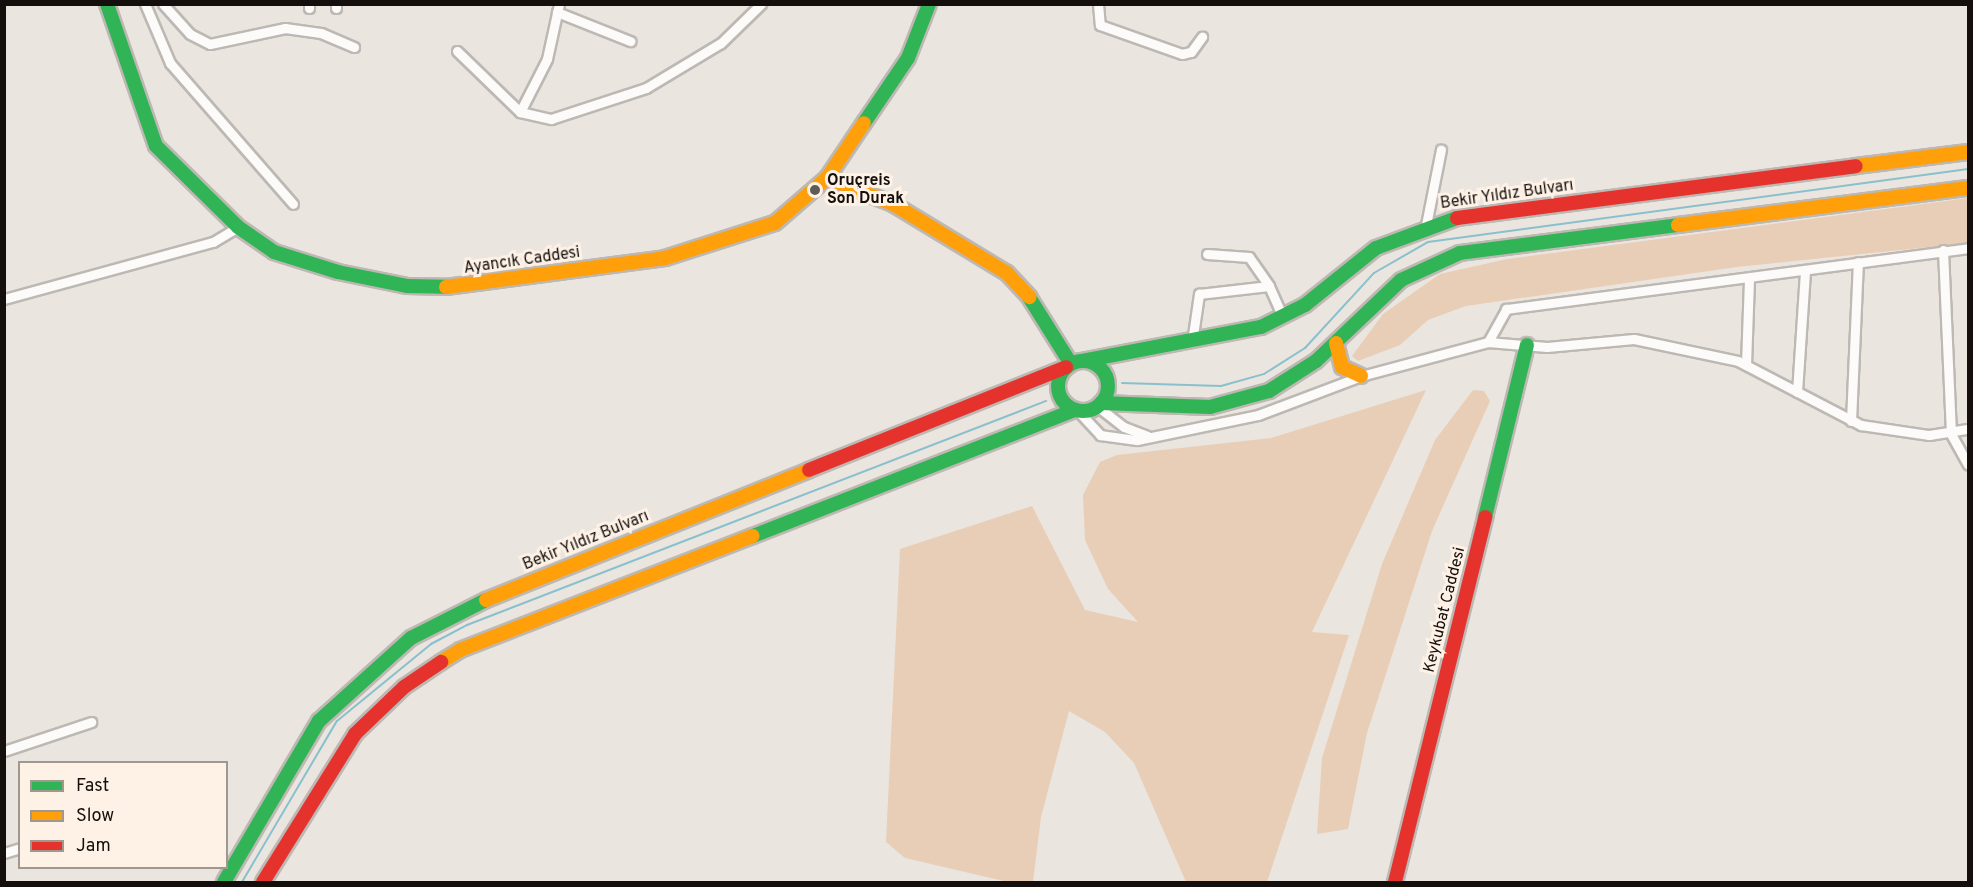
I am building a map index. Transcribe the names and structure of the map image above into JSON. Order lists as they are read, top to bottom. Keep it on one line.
{"streets":{"main road":["Bekir Yıldız Bulvarı","Ayancık Caddesi","Keykubat Caddesi"]},"places":["Oruçreis Son Durak"],"legend":["Fast","Slow","Jam"]}
